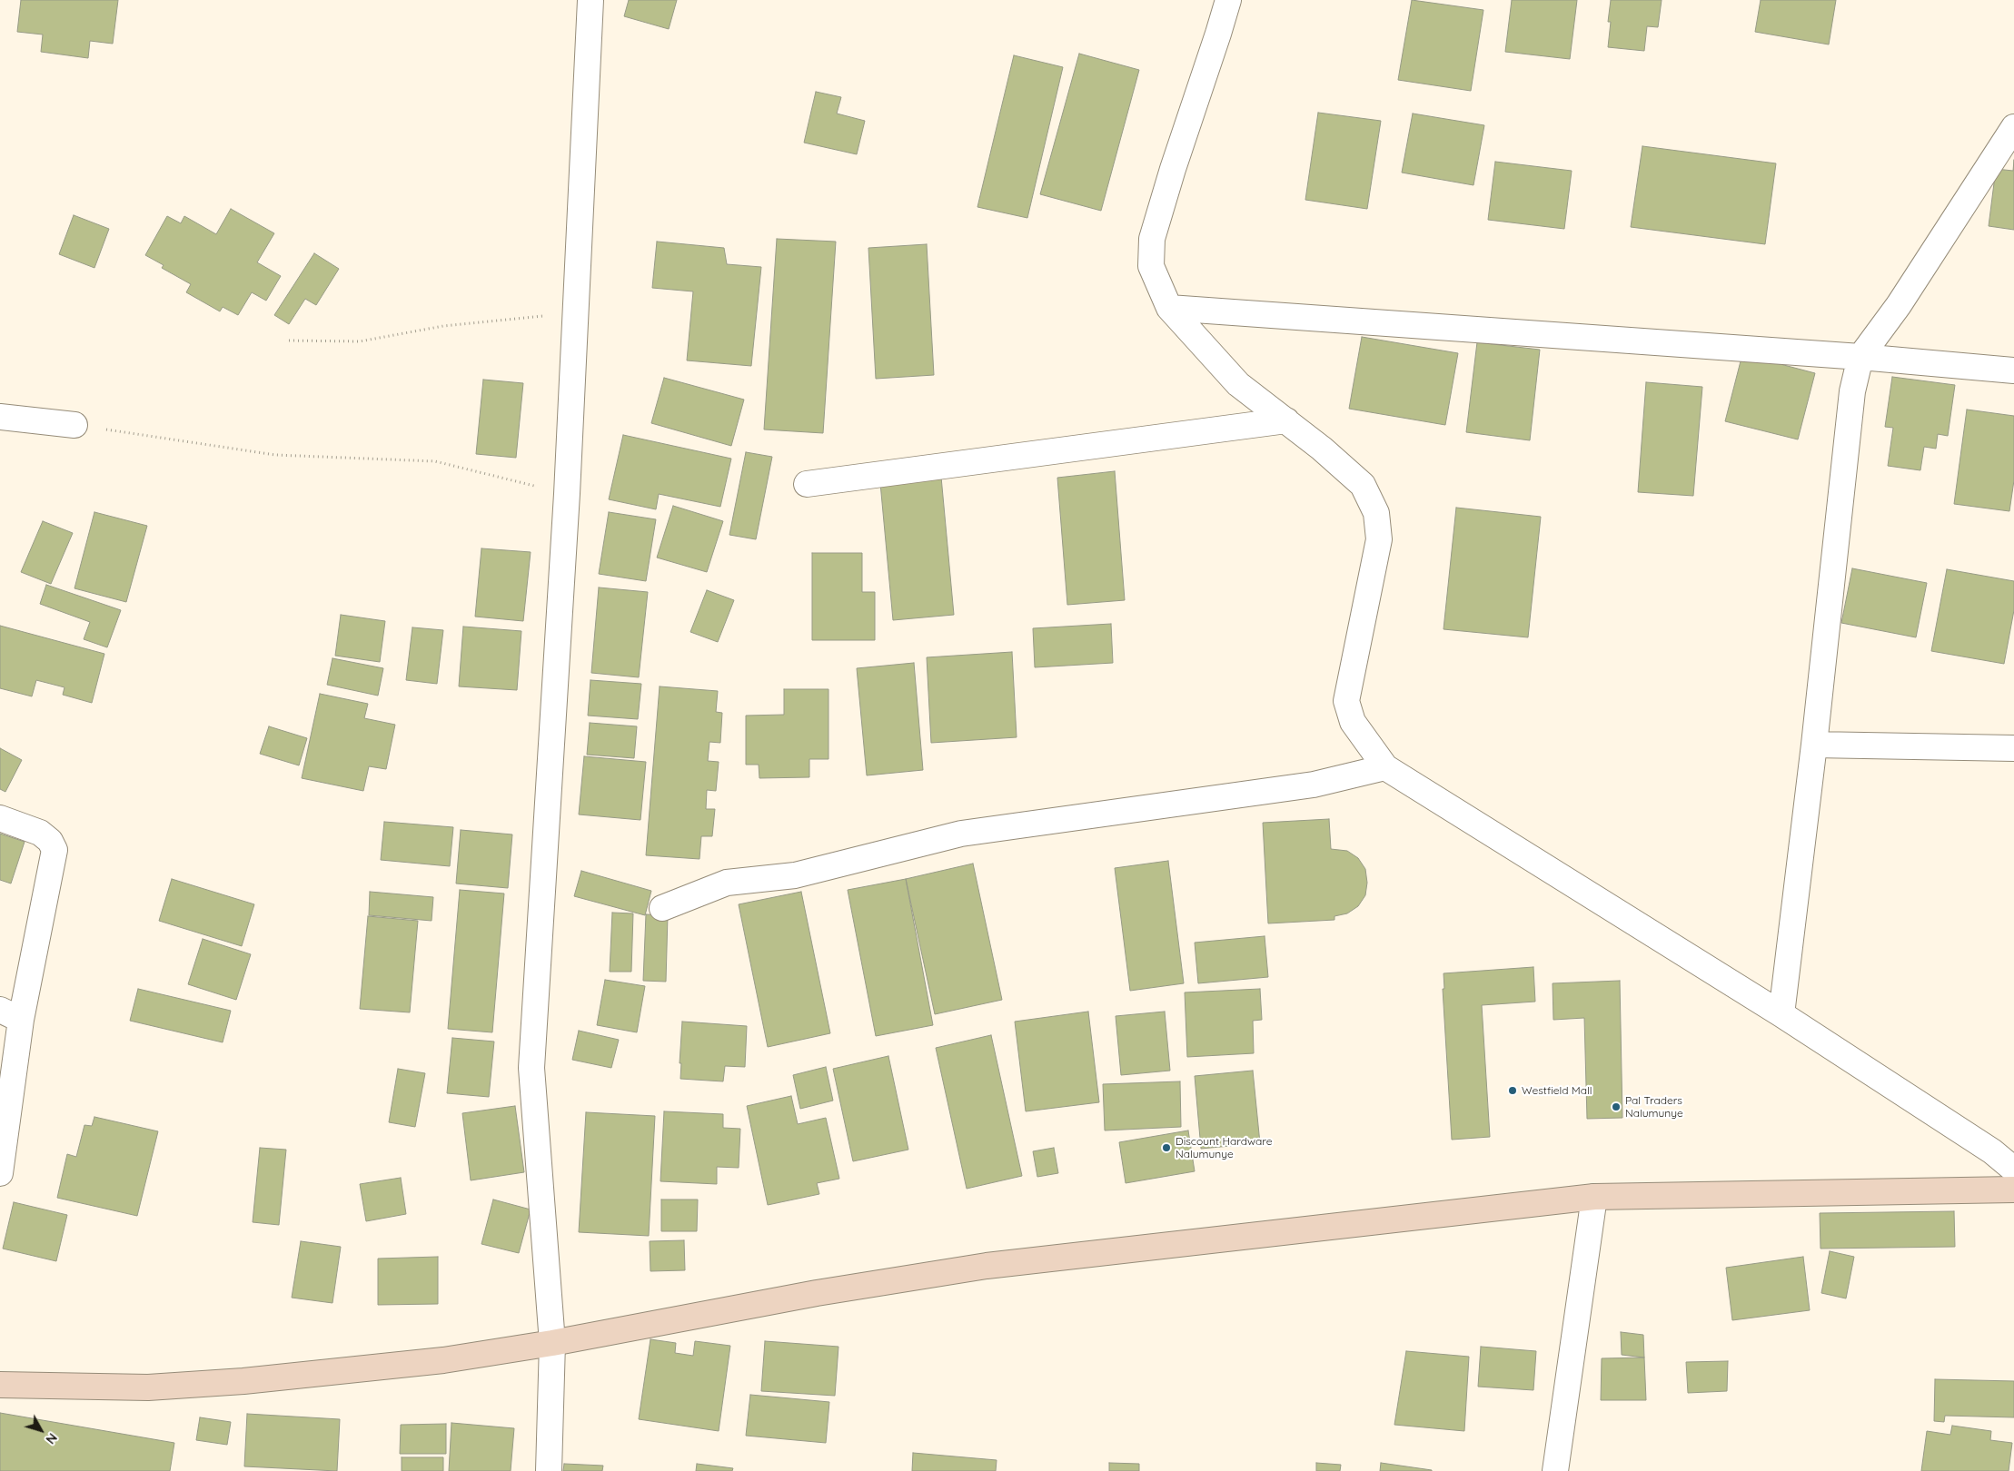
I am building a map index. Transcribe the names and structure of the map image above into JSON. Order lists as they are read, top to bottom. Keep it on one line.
{"places":["Westfield Mall","Pal Traders Nalumunye","Discount Hardware Nalumunye"],"north":"bottom right"}
